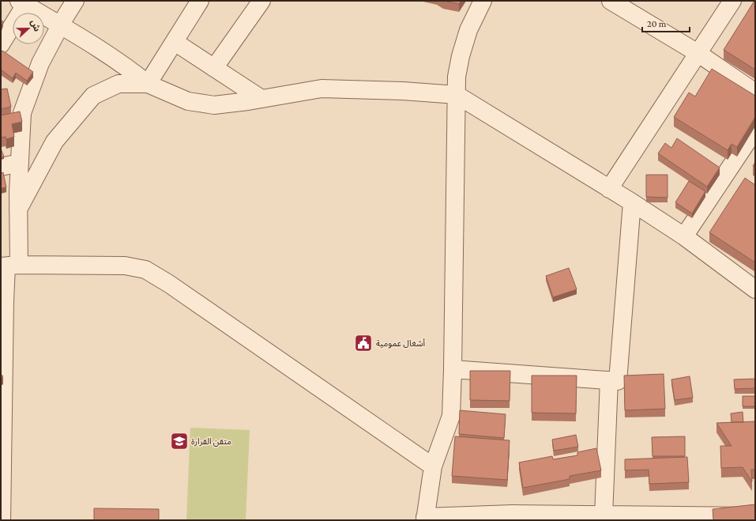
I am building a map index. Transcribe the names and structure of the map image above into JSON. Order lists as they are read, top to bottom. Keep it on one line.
{"places":{"public building":["أشغال عمومية"],"school or university":["متقن القرارة"]},"scale_bar":"20 m","north":"right"}
